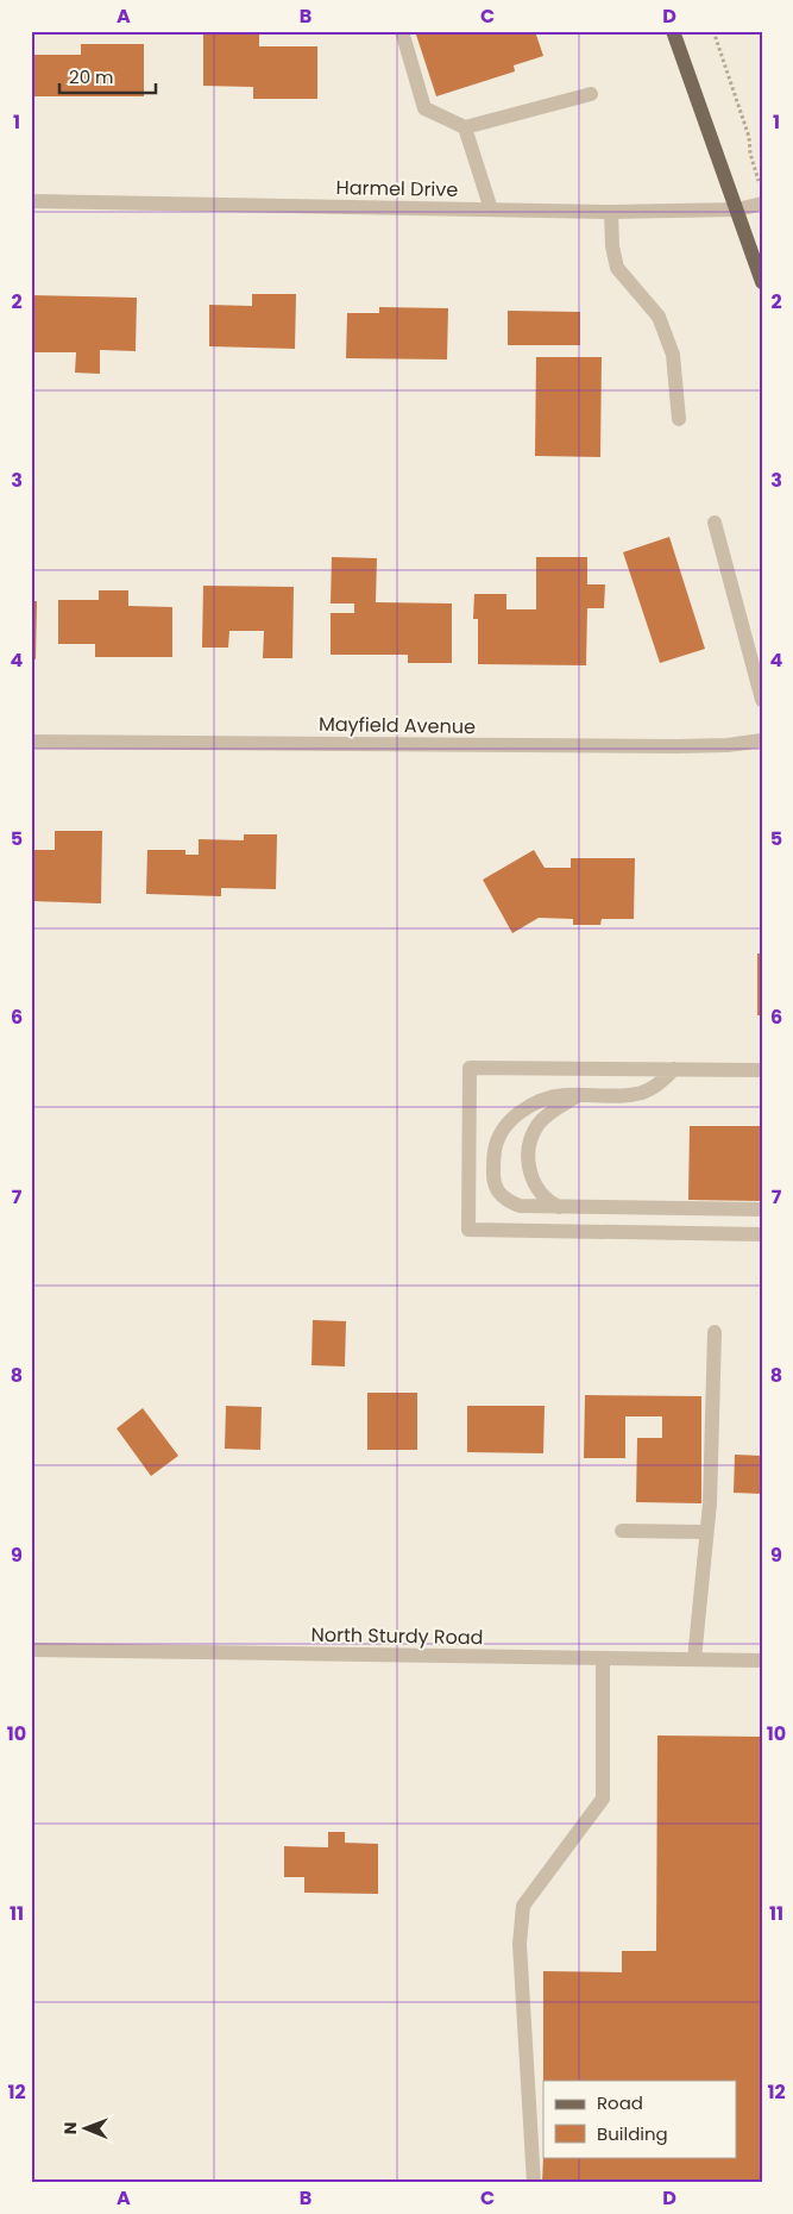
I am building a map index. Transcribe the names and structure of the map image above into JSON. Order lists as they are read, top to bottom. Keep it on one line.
{"streets":{"street":["Harmel Drive","Mayfield Avenue","North Sturdy Road"]},"legend":["Road","Building"],"scale_bar":"20 m","north":"left","grid":{"columns":["A","B","C","D"],"rows":["1","2","3","4","5","6","7","8","9","10","11","12"]}}
